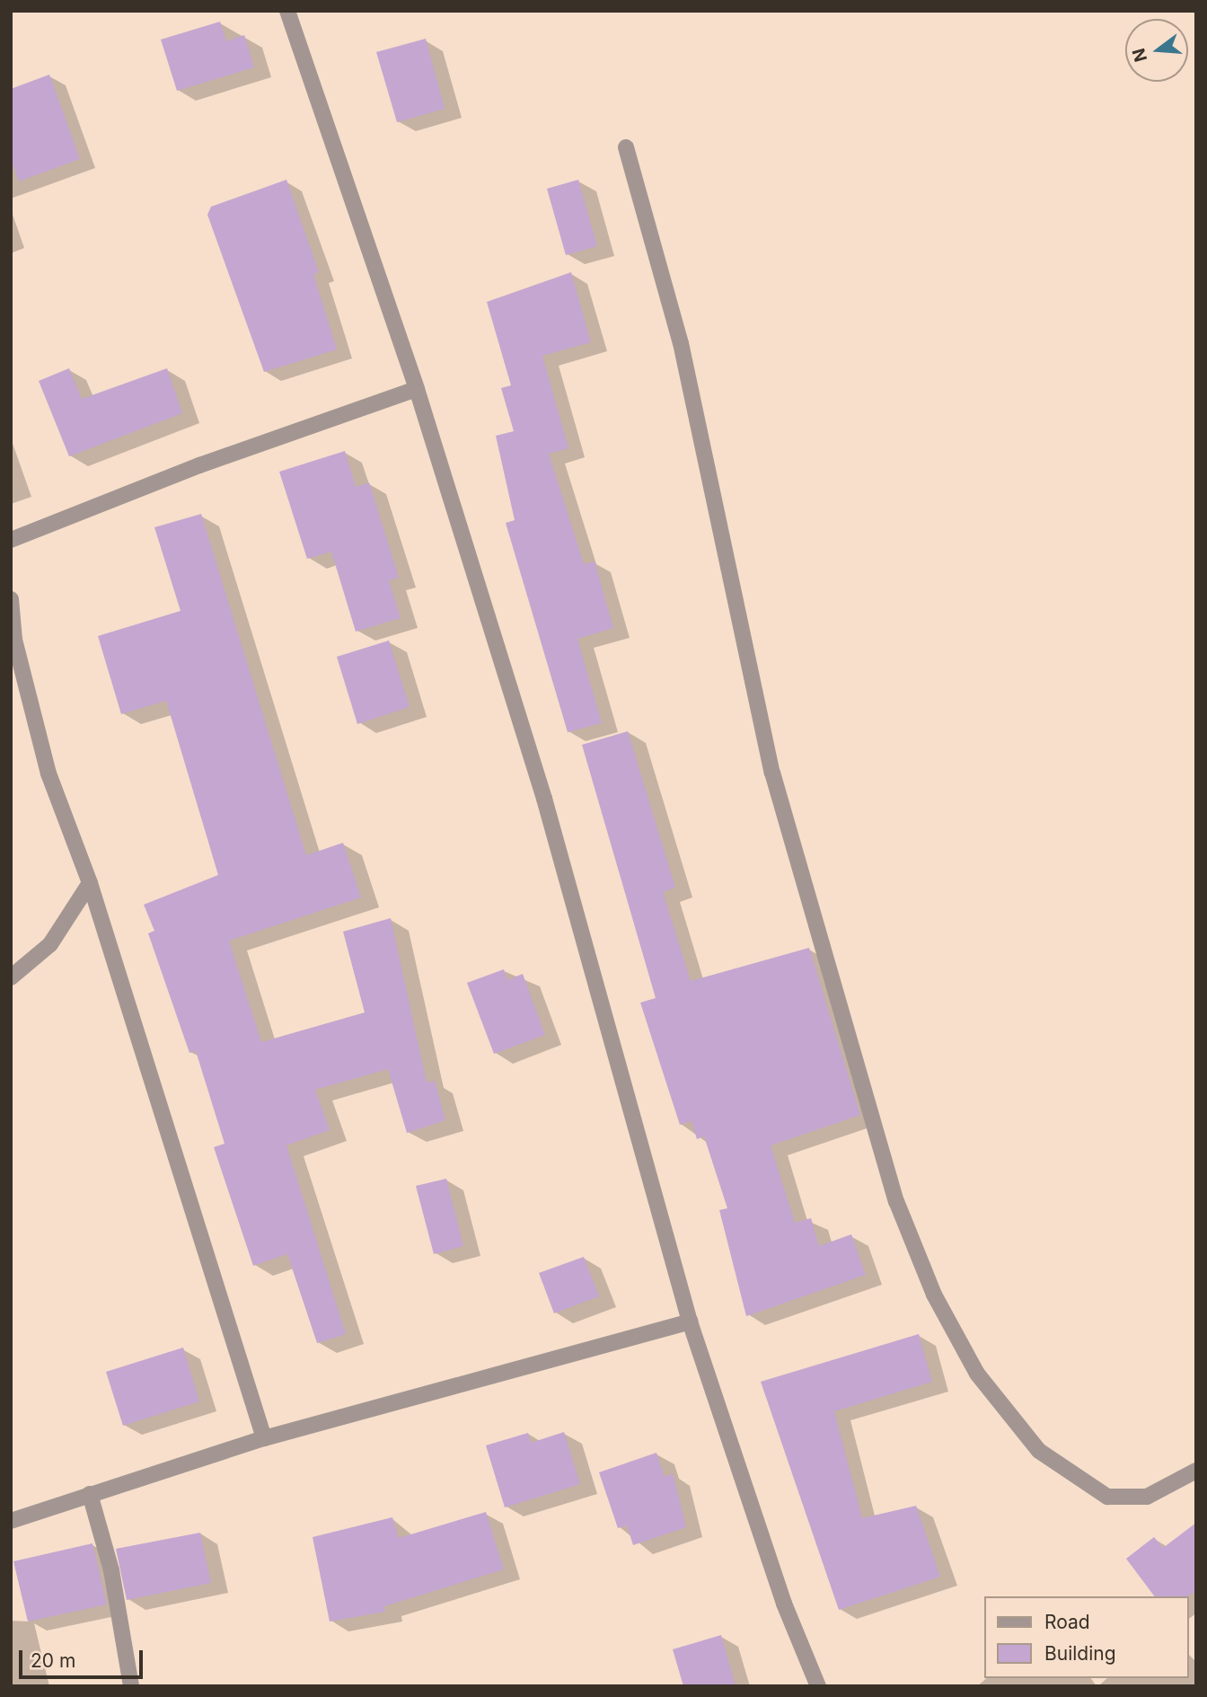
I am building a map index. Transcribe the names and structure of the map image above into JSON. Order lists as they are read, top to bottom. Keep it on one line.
{"legend":["Road","Building"],"scale_bar":"20 m","north":"left"}
